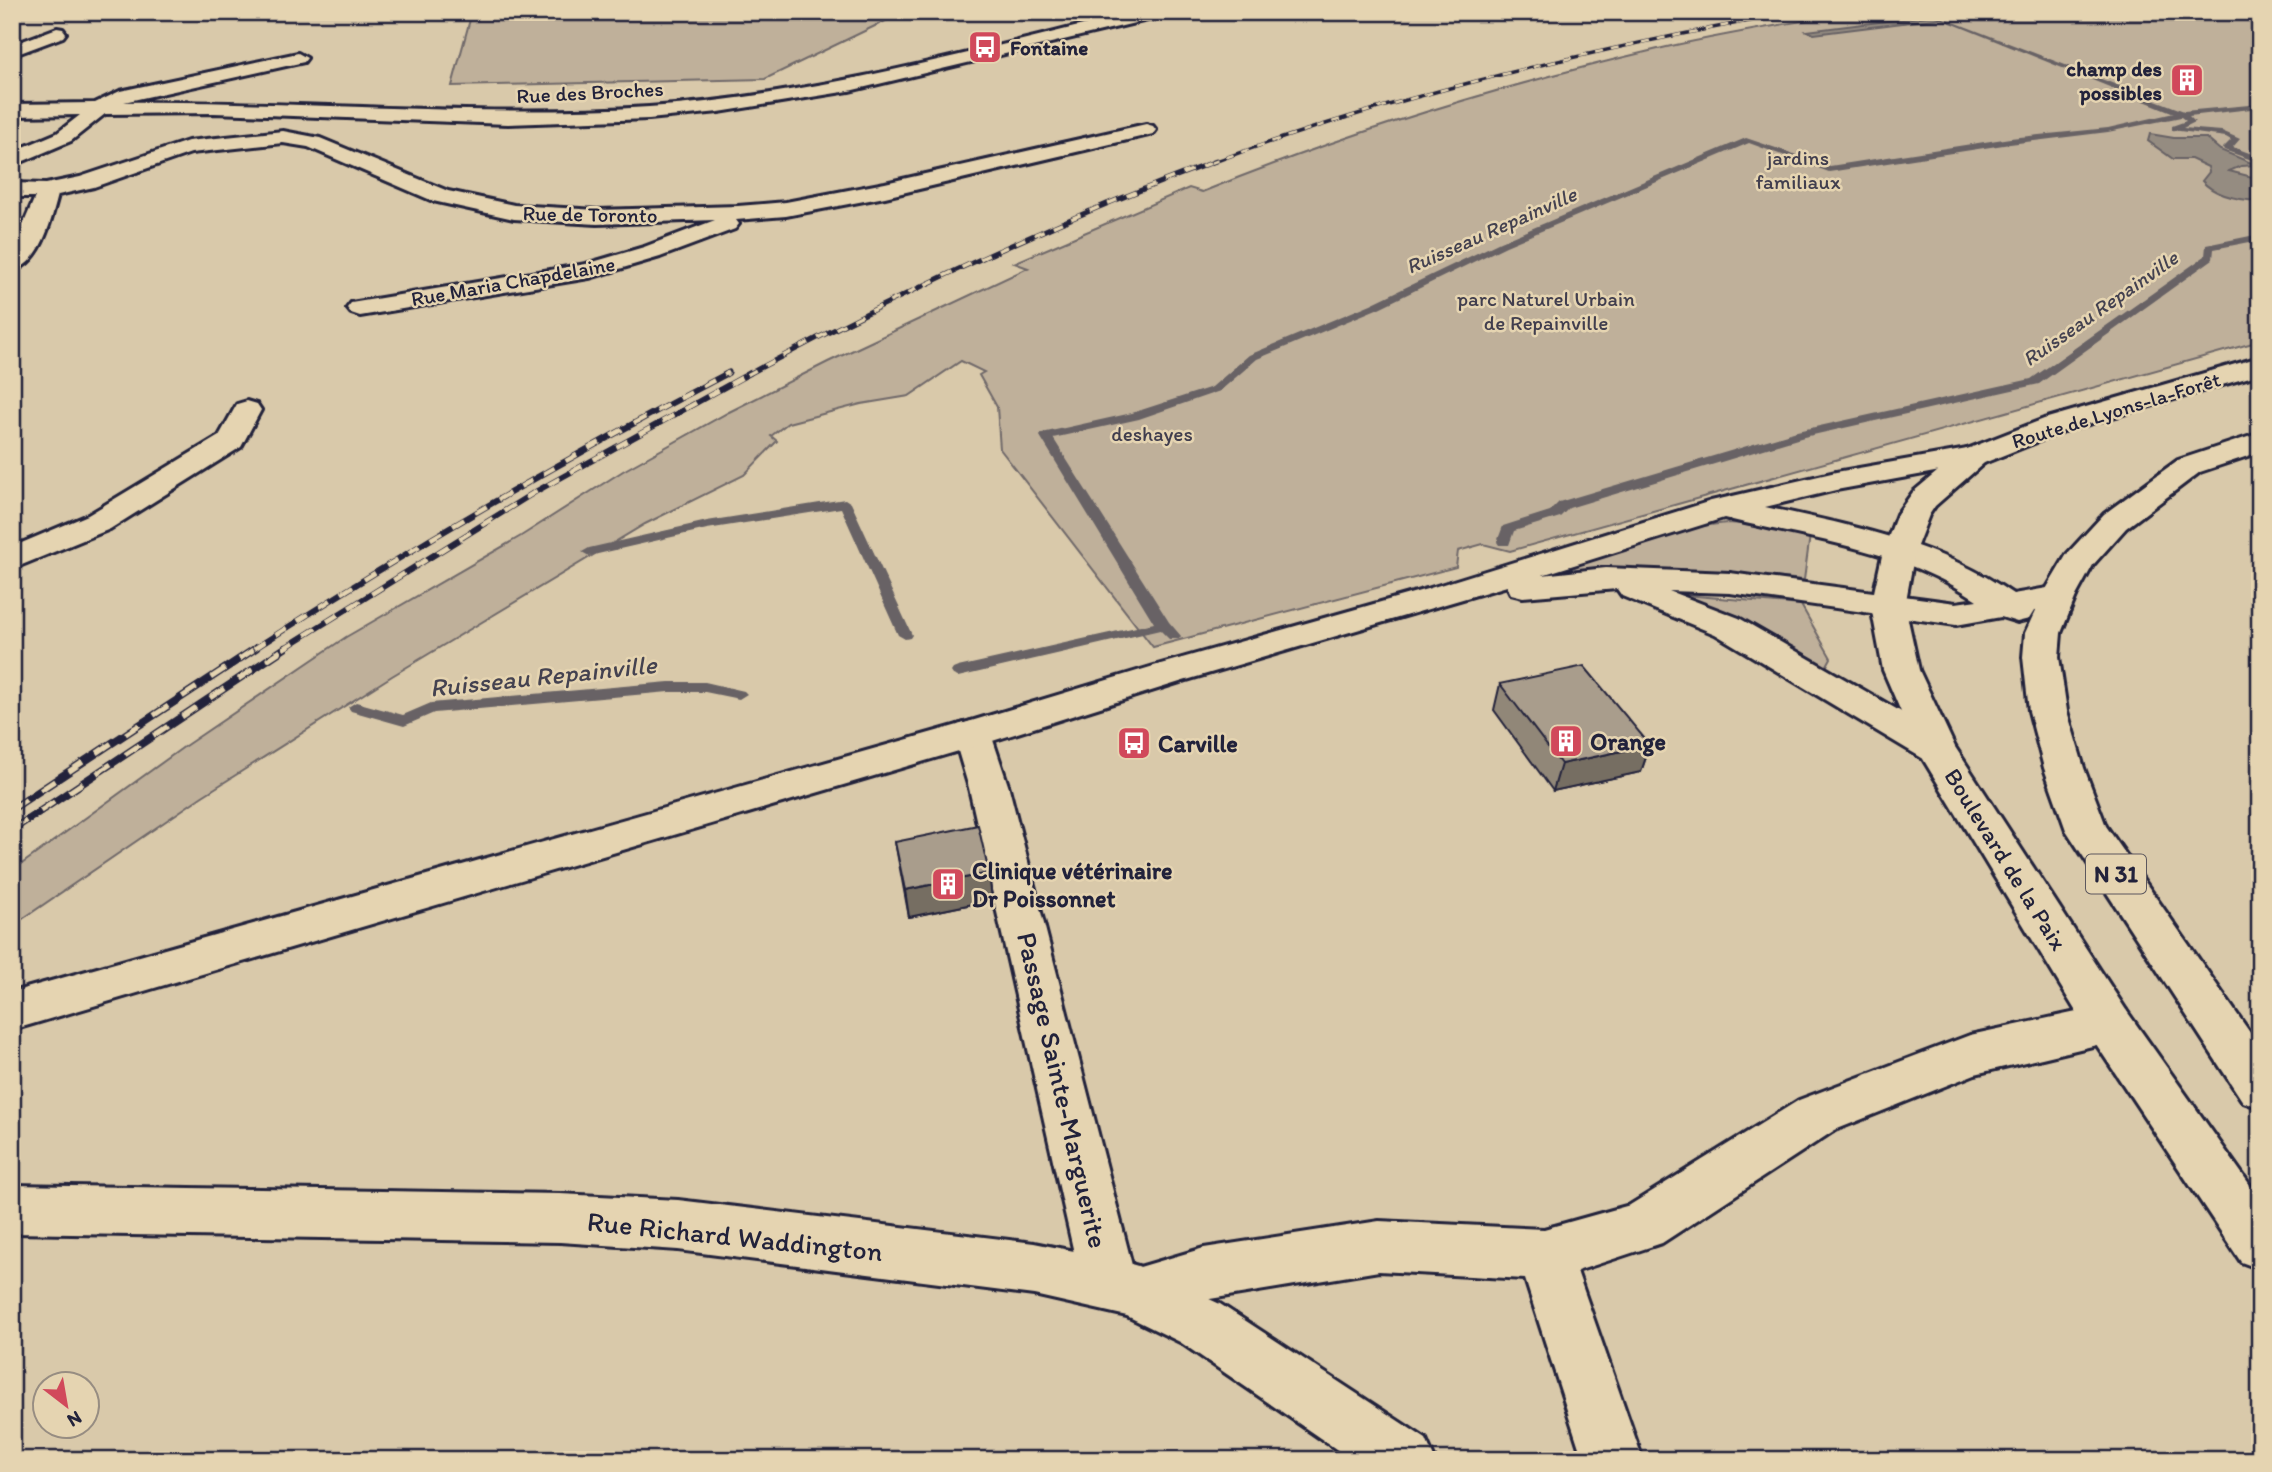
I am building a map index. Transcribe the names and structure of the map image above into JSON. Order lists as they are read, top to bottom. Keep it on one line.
{"streets":{"street":["Rue des Broches","Rue de Toronto","Rue Maria Chapdelaine","Route de Lyons-la-Forêt","Boulevard de la Paix","N 31","Passage Sainte-Marguerite","Rue Richard Waddington"]},"crossings":[["Rue de Toronto","Rue Maria Chapdelaine"],["Route de Lyons-la-Forêt","Boulevard de la Paix"],["Passage Sainte-Marguerite","Rue Richard Waddington"]],"water":["Ruisseau Repainville"],"parks":["jardins familiaux","parc Naturel Urbain de Repainville","deshayes"],"places":{"bus stop":["Fontaine","Carville"],"building":["champ des possibles","Orange","Clinique vétérinaire Dr Poissonnet"]},"north":"bottom right"}
